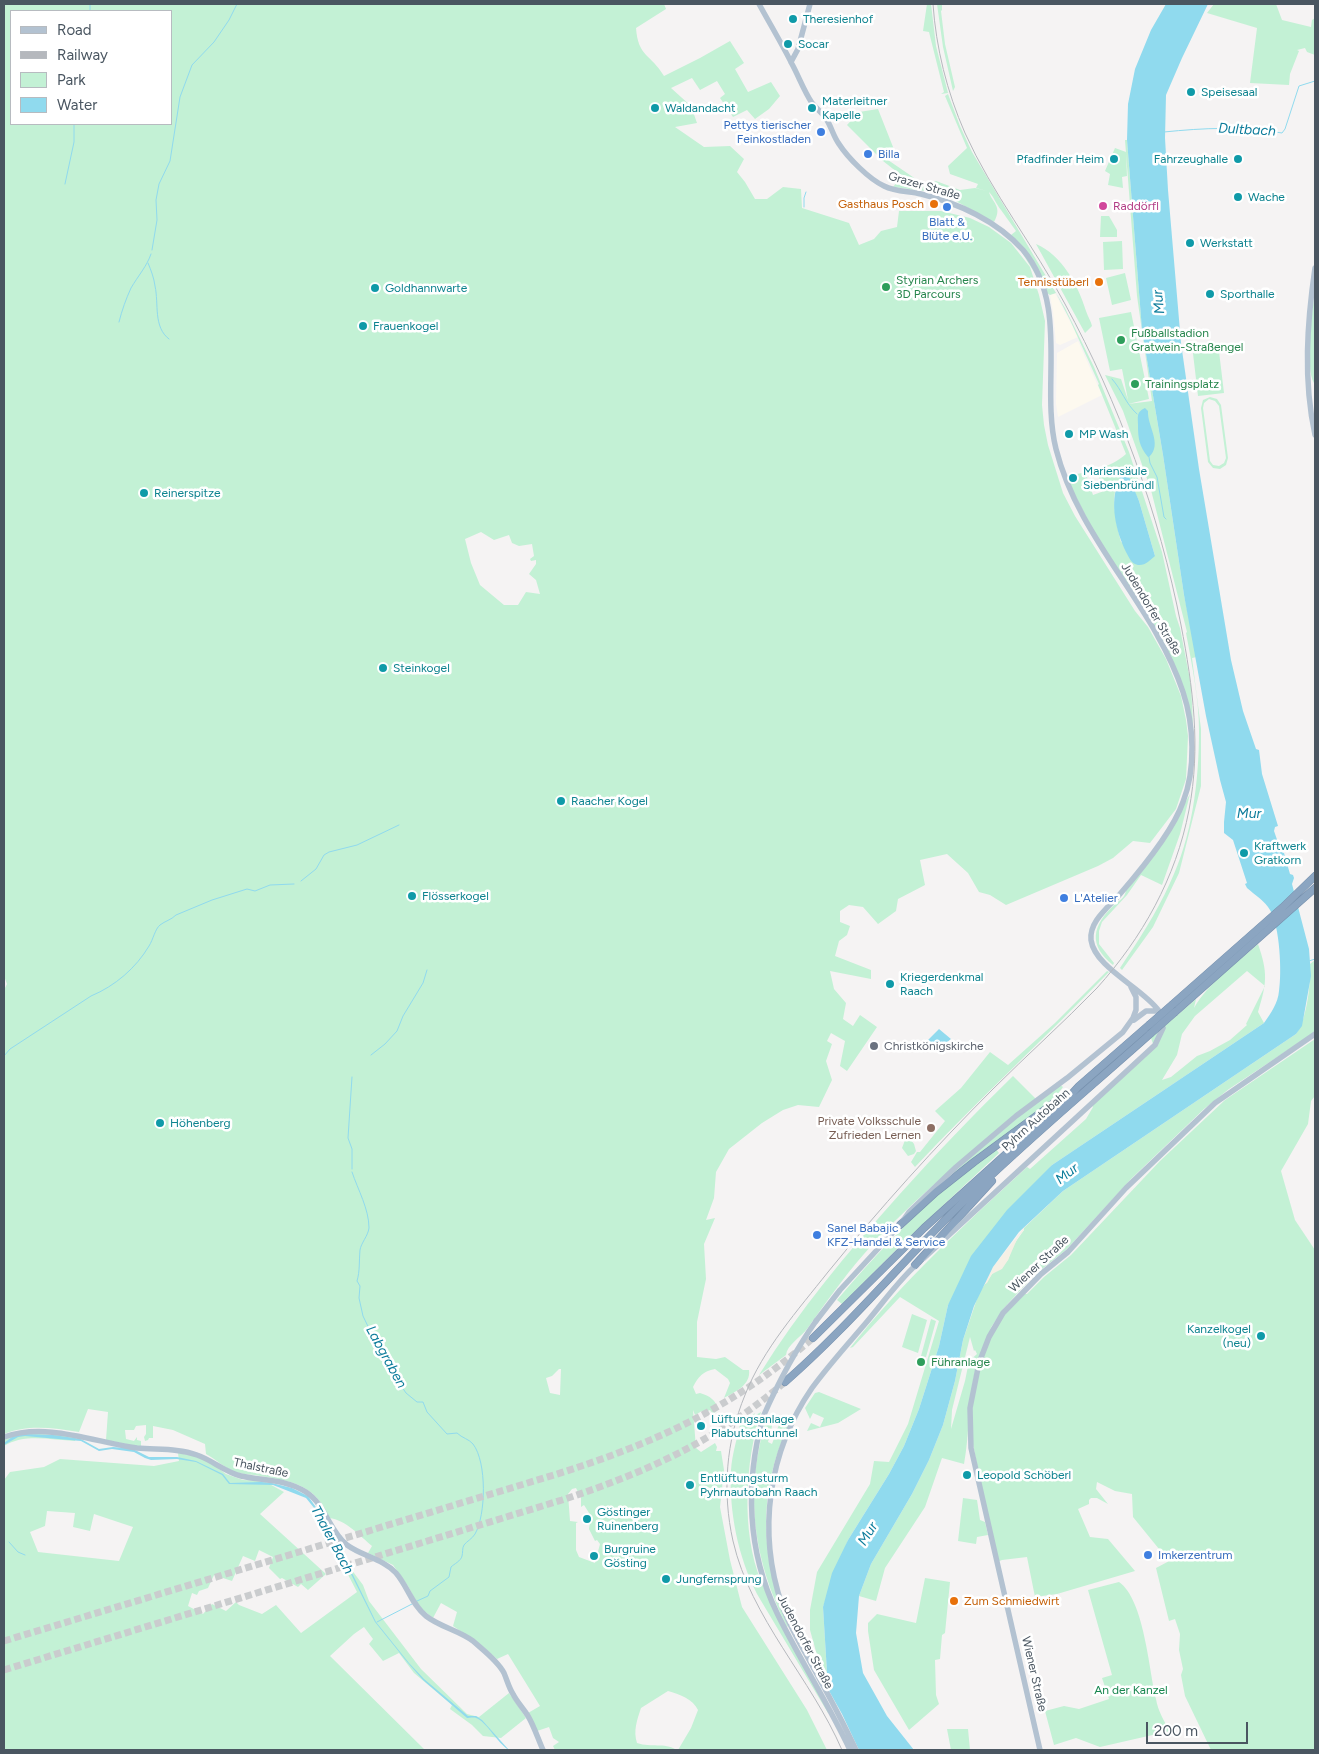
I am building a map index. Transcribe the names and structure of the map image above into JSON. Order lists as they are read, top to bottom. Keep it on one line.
{"streets":{"highway":["Pyhrn Autobahn"],"main road":["Grazer Straße","Judendorfer Straße","Wiener Straße","Thalstraße"]},"crossings":[["Grazer Straße","Judendorfer Straße"]],"water":["Dultbach","Mur","Labgraben","Thaler Bach"],"parks":["An der Kanzel"],"places":["Theresienhof","Socar","Speisesaal","Waldandacht","Materleitner Kapelle","Pettys tierischer Feinkostladen","Billa","Pfadfinder Heim","Fahrzeughalle","Wache","Gasthaus Posch","Raddörfl","Blatt & Blüte e.U.","Werkstatt","Tennisstüberl","Styrian Archers 3D Parcours","Goldhannwarte","Sporthalle","Frauenkogel","Fußballstadion Gratwein-Straßengel","Trainingsplatz","MP Wash","Mariensäule Siebenbründl","Reinerspitze","Steinkogel","Raacher Kogel","Kraftwerk Gratkorn","Flösserkogel","L'Atelier","Kriegerdenkmal Raach","Christkönigskirche","Höhenberg","Private Volksschule Zufrieden Lernen","Sanel Babajic KFZ-Handel & Service","Kanzelkogel (neu)","Führanlage","Lüftungsanlage Plabutschtunnel","Leopold Schöberl","Entlüftungsturm Pyhrnautobahn Raach","Göstinger Ruinenberg","Imkerzentrum","Burgruine Gösting","Jungfernsprung","Zum Schmiedwirt"],"legend":["Road","Railway","Park","Water"],"scale_bar":"200 m"}
